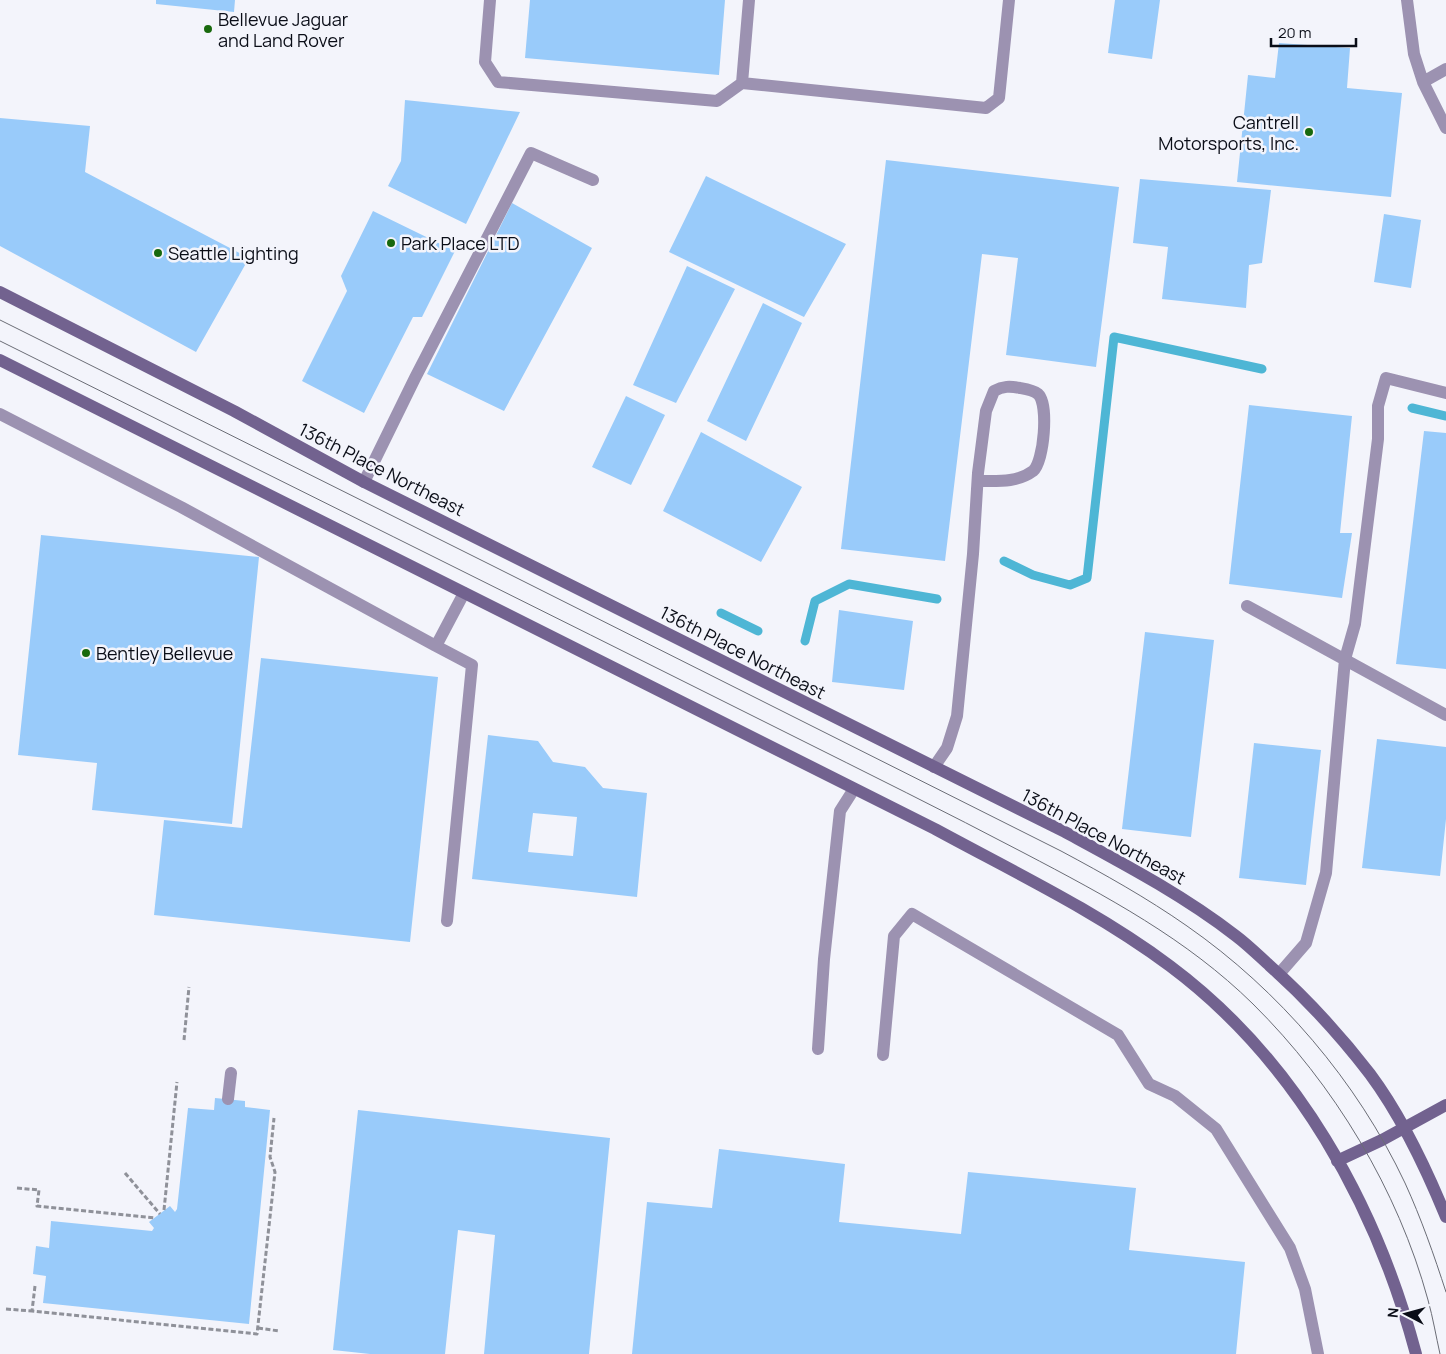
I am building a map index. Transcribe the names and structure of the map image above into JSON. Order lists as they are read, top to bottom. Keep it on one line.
{"streets":{"street":["136th Place Northeast"]},"places":["Bellevue Jaguar and Land Rover","Cantrell Motorsports, Inc.","Park Place LTD","Seattle Lighting","Bentley Bellevue"],"scale_bar":"20 m","north":"left"}
